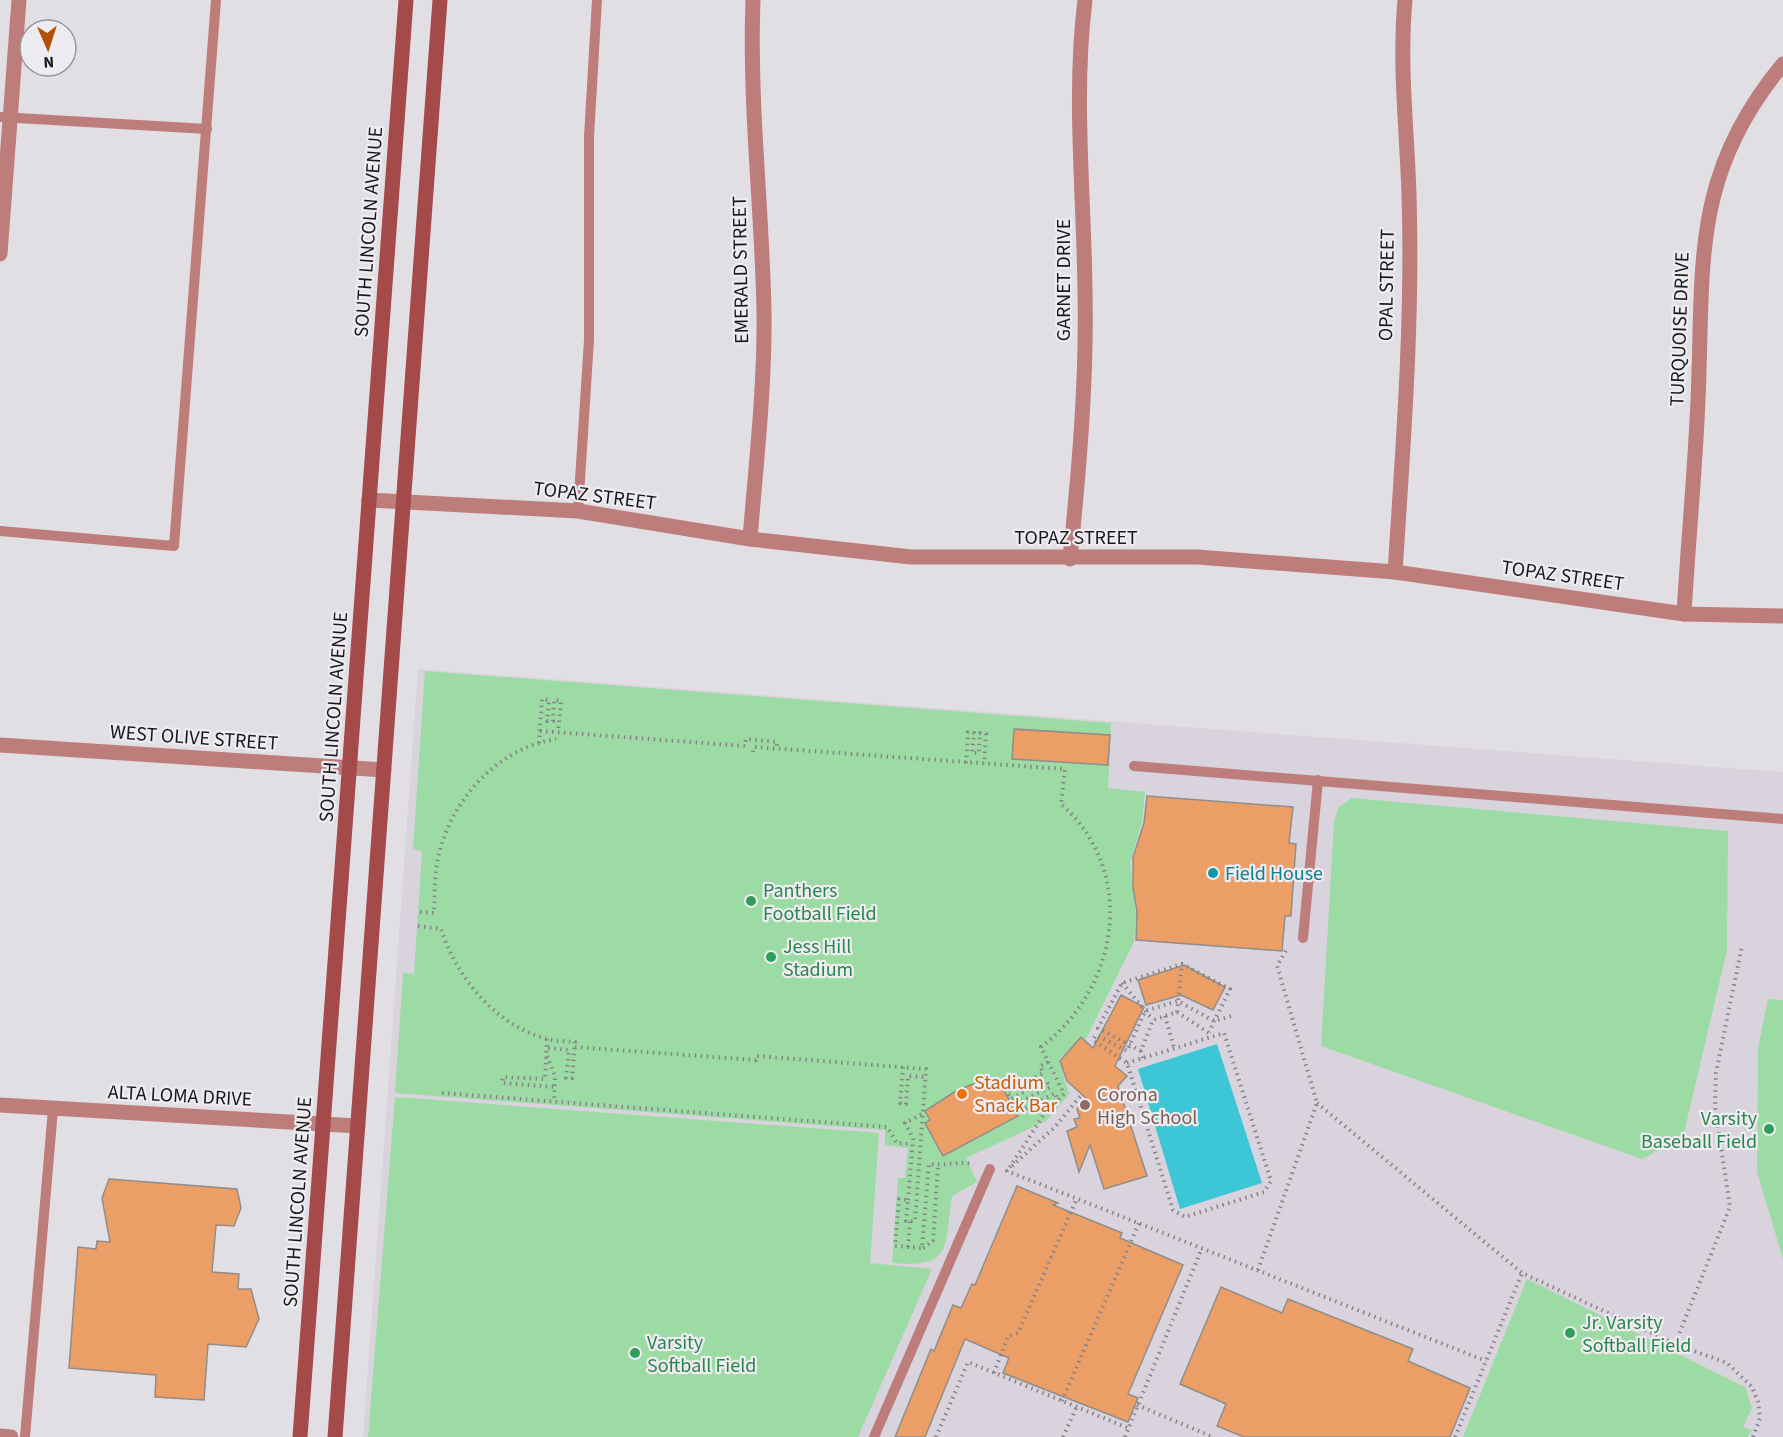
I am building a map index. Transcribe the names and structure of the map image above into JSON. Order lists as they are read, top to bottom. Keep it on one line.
{"streets":{"main road":["SOUTH LINCOLN AVENUE"],"street":["EMERALD STREET","GARNET DRIVE","OPAL STREET","TURQUOISE DRIVE","TOPAZ STREET","WEST OLIVE STREET","ALTA LOMA DRIVE"]},"crossings":[["SOUTH LINCOLN AVENUE","TOPAZ STREET"],["SOUTH LINCOLN AVENUE","WEST OLIVE STREET"],["SOUTH LINCOLN AVENUE","ALTA LOMA DRIVE"],["EMERALD STREET","TOPAZ STREET"],["GARNET DRIVE","TOPAZ STREET"],["OPAL STREET","TOPAZ STREET"],["TURQUOISE DRIVE","TOPAZ STREET"]],"places":["Field House","Panthers Football Field","Jess Hill Stadium","Stadium Snack Bar","Corona High School","Varsity Baseball Field","Jr. Varsity Softball Field","Varsity Softball Field"],"north":"bottom"}
